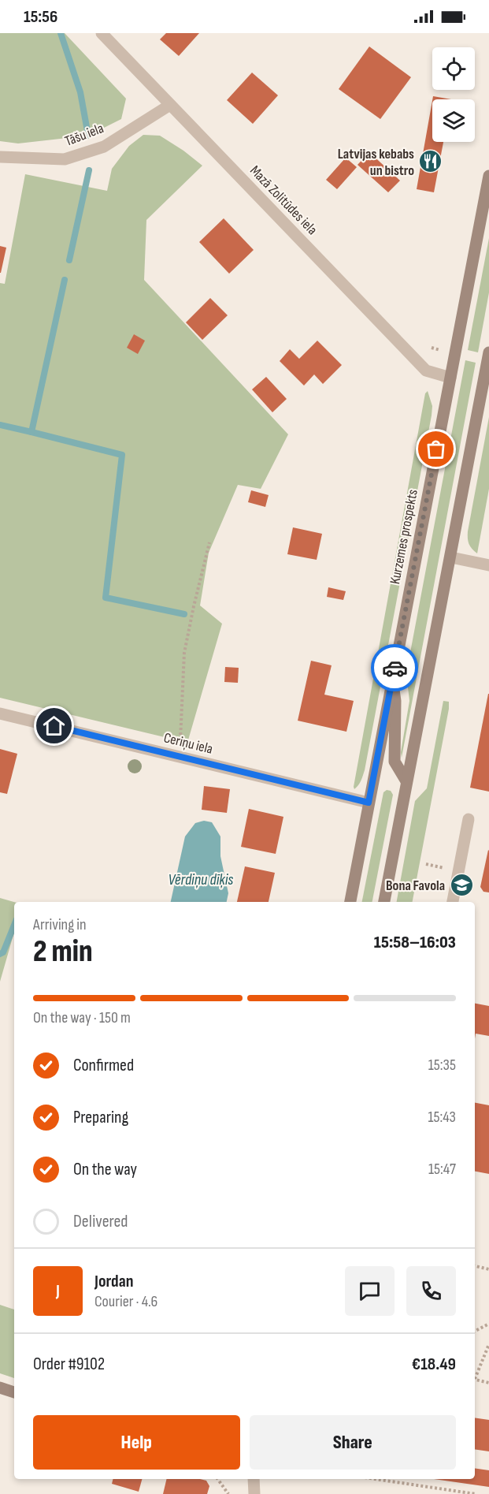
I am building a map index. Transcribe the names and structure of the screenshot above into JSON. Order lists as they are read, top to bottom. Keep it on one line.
{"streets":{"main road":["Kurzemes prospekts"],"street":["Tāšu iela","Mazā Zolitūdes iela","Ceriņu iela"]},"crossings":[["Tāšu iela","Mazā Zolitūdes iela"],["Mazā Zolitūdes iela","Kurzemes prospekts"],["Kurzemes prospekts","Ceriņu iela"]],"water":["Vērdiņu dīķis"],"places":{"restaurant":["Latvijas kebabs un bistro"],"school or university":["Bona Favola"]},"page":{"status":"15:56","heading":["2 min","Arriving in","15:58–16:03"],"panel":["Jordan","Courier · 4.6","Order #9102","€18.49"],"bar":"On the way · 150 m","list":[["Confirmed","15:35"],["Preparing","15:43"],["On the way","15:47"],"Delivered"],"round":"J","buttons":["Help","Share"]}}
